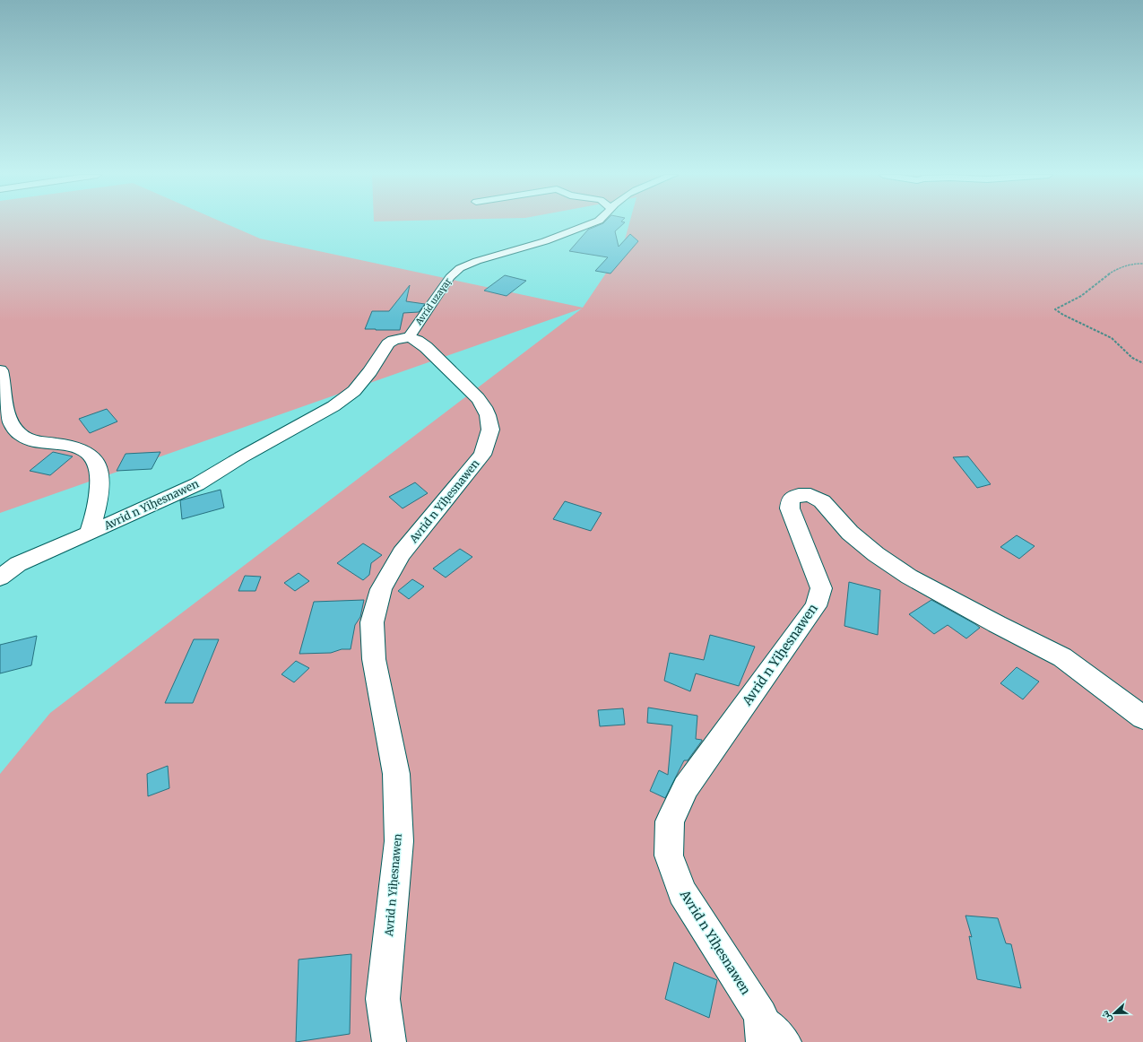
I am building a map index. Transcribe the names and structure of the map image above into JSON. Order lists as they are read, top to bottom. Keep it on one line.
{"streets":{"street":["Avrid uzaɣaṛ","Avrid n Yiḥesnawen"]},"crossings":[["Avrid uzaɣaṛ","Avrid n Yiḥesnawen"]],"north":"left"}
